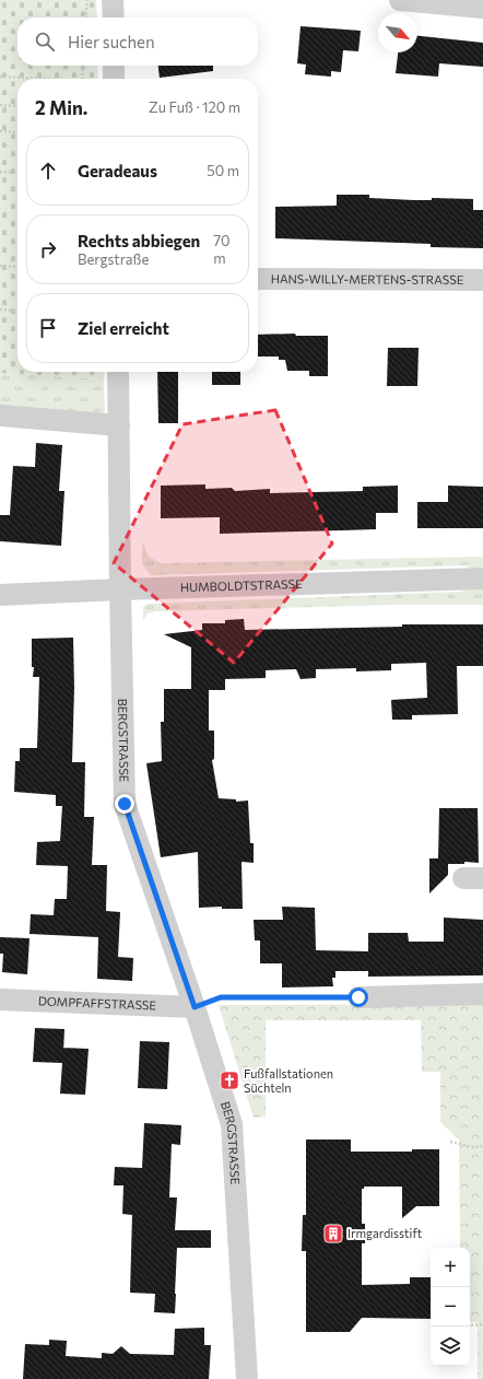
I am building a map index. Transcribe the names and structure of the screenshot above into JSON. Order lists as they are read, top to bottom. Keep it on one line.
{"streets":{"street":["HANS-WILLY-MERTENS-STRASSE","HUMBOLDTSTRASSE","BERGSTRASSE","DOMPFAFFSTRASSE"]},"crossings":[["HUMBOLDTSTRASSE","BERGSTRASSE"],["BERGSTRASSE","DOMPFAFFSTRASSE"]],"places":{"church":["Fußfallstationen Süchteln"],"building":["Irmgardisstift"]},"north":"bottom right","page":{"search":"Hier suchen","heading":["2 Min.","Zu Fuß · 120 m"],"list":[["Geradeaus","50 m"],["Rechts abbiegen","Bergstraße","70 m"],"Ziel erreicht"],"map_buttons":["+","−"]}}
